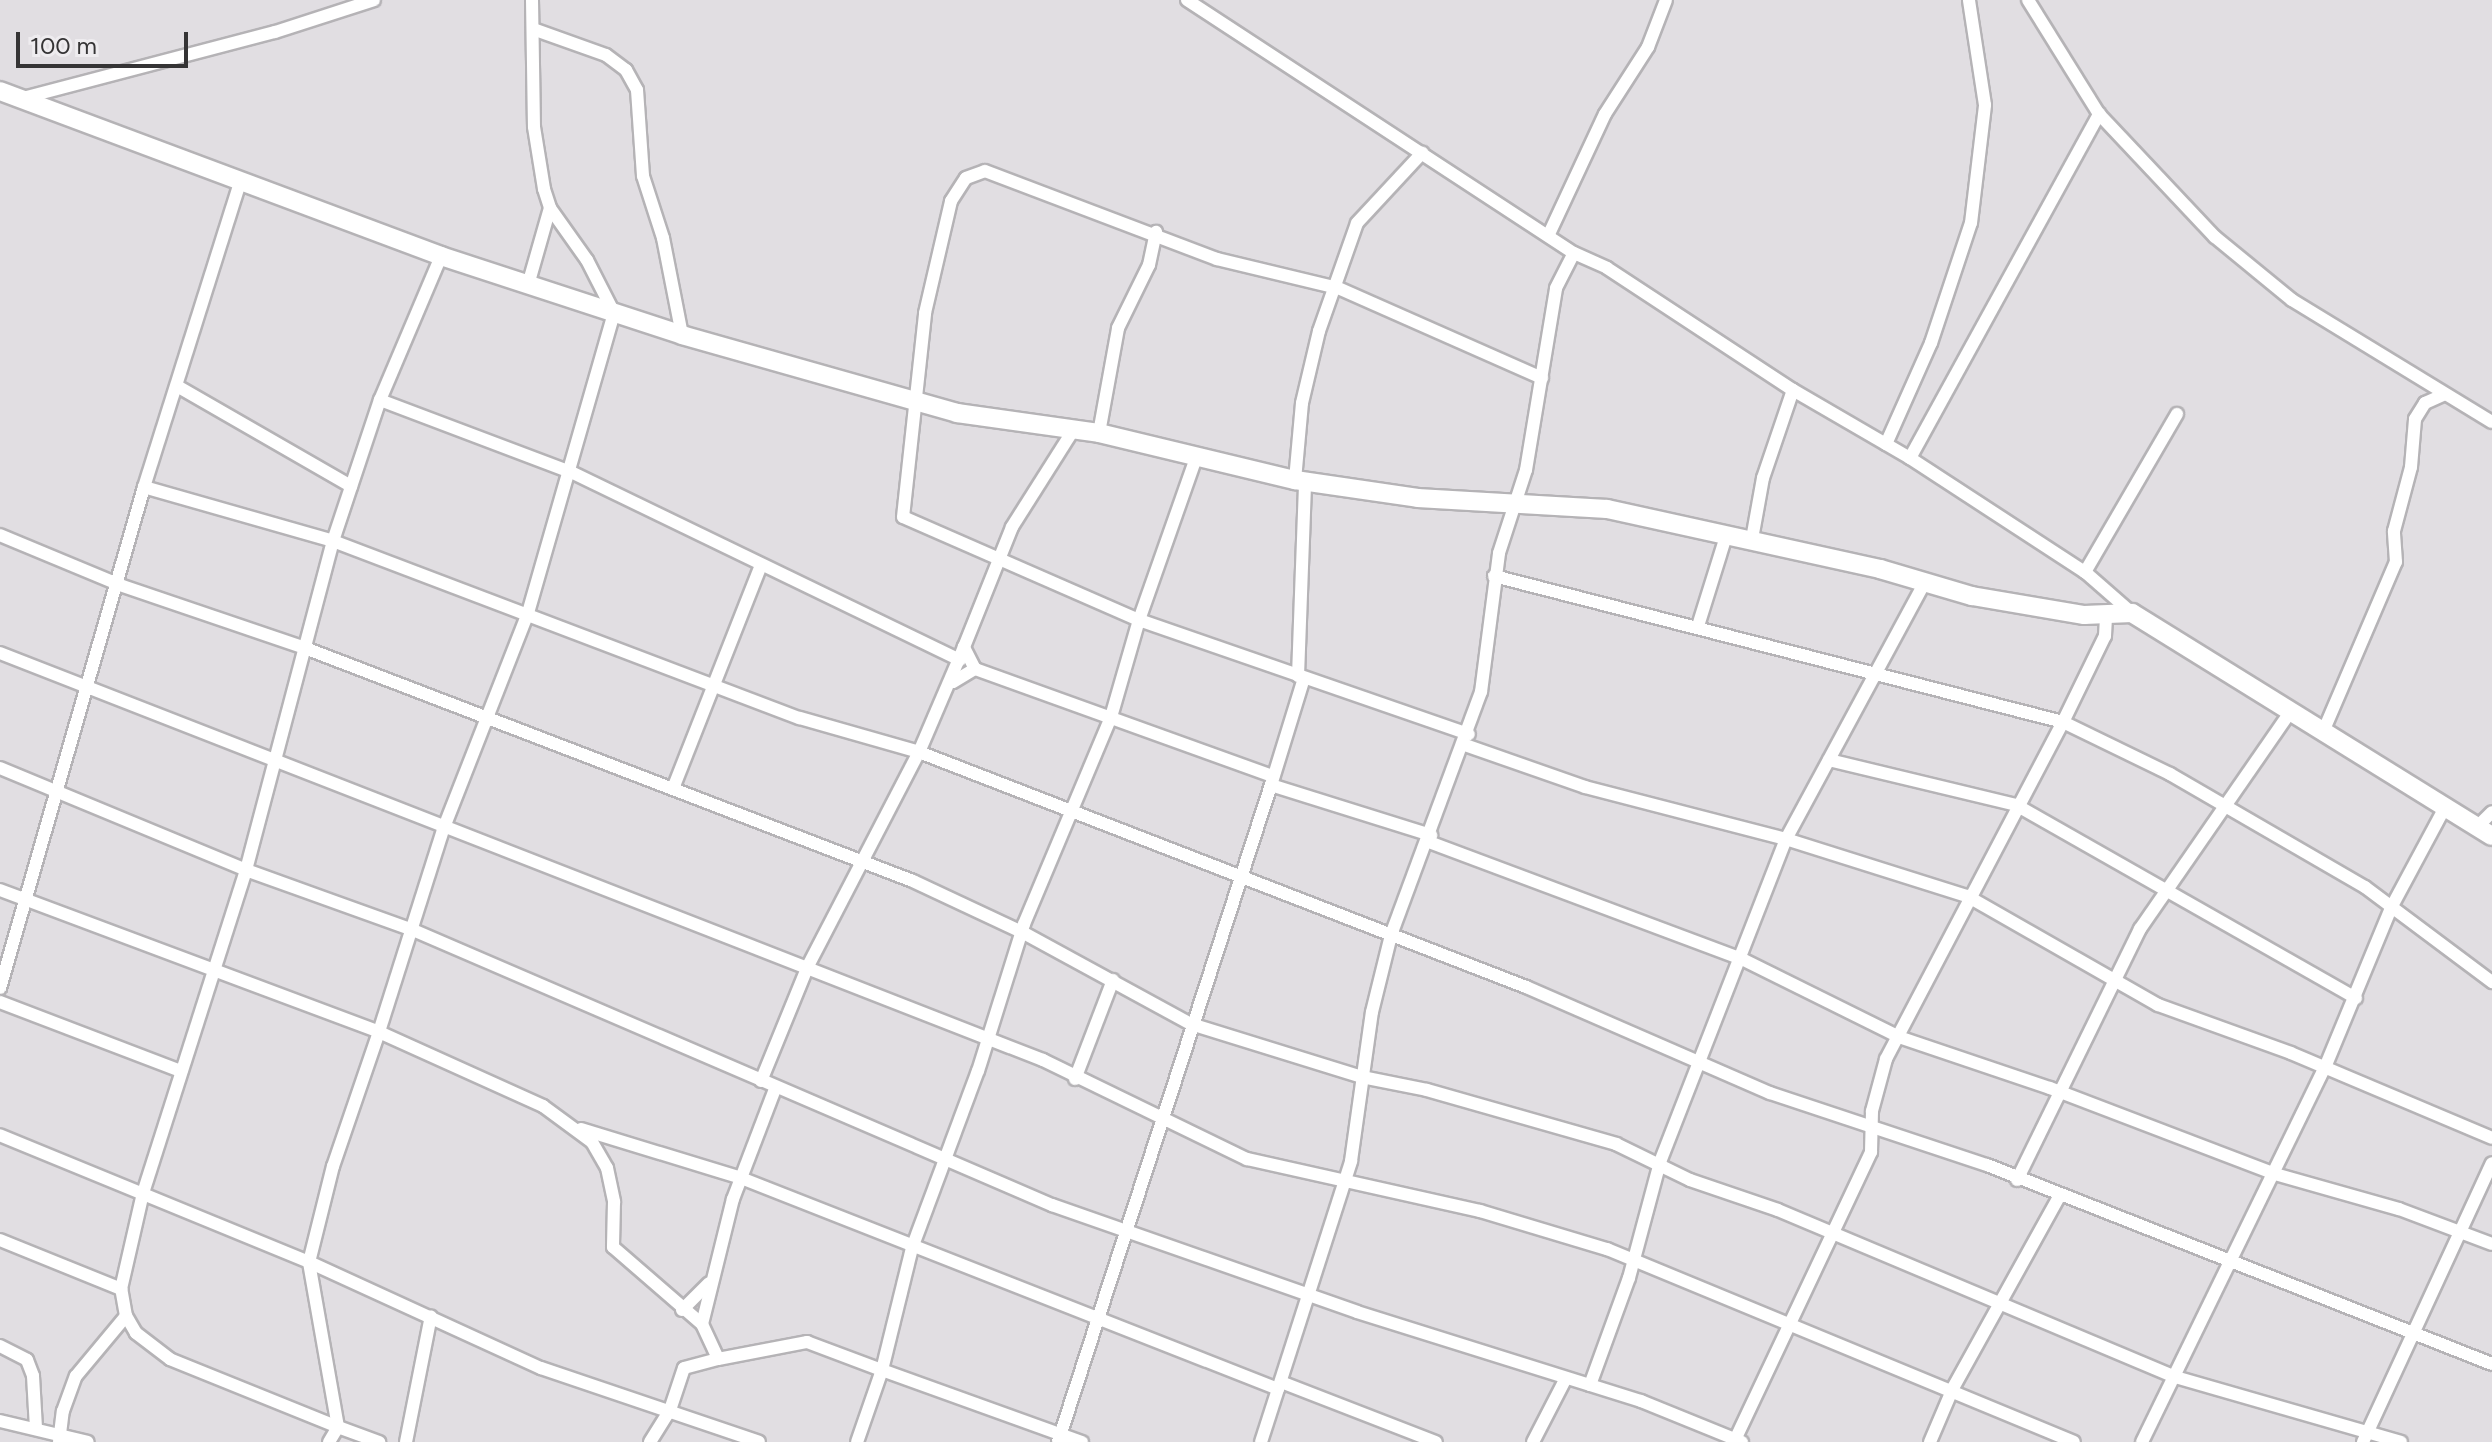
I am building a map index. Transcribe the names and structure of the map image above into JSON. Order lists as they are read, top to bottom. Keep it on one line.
{"scale_bar":"100 m"}
